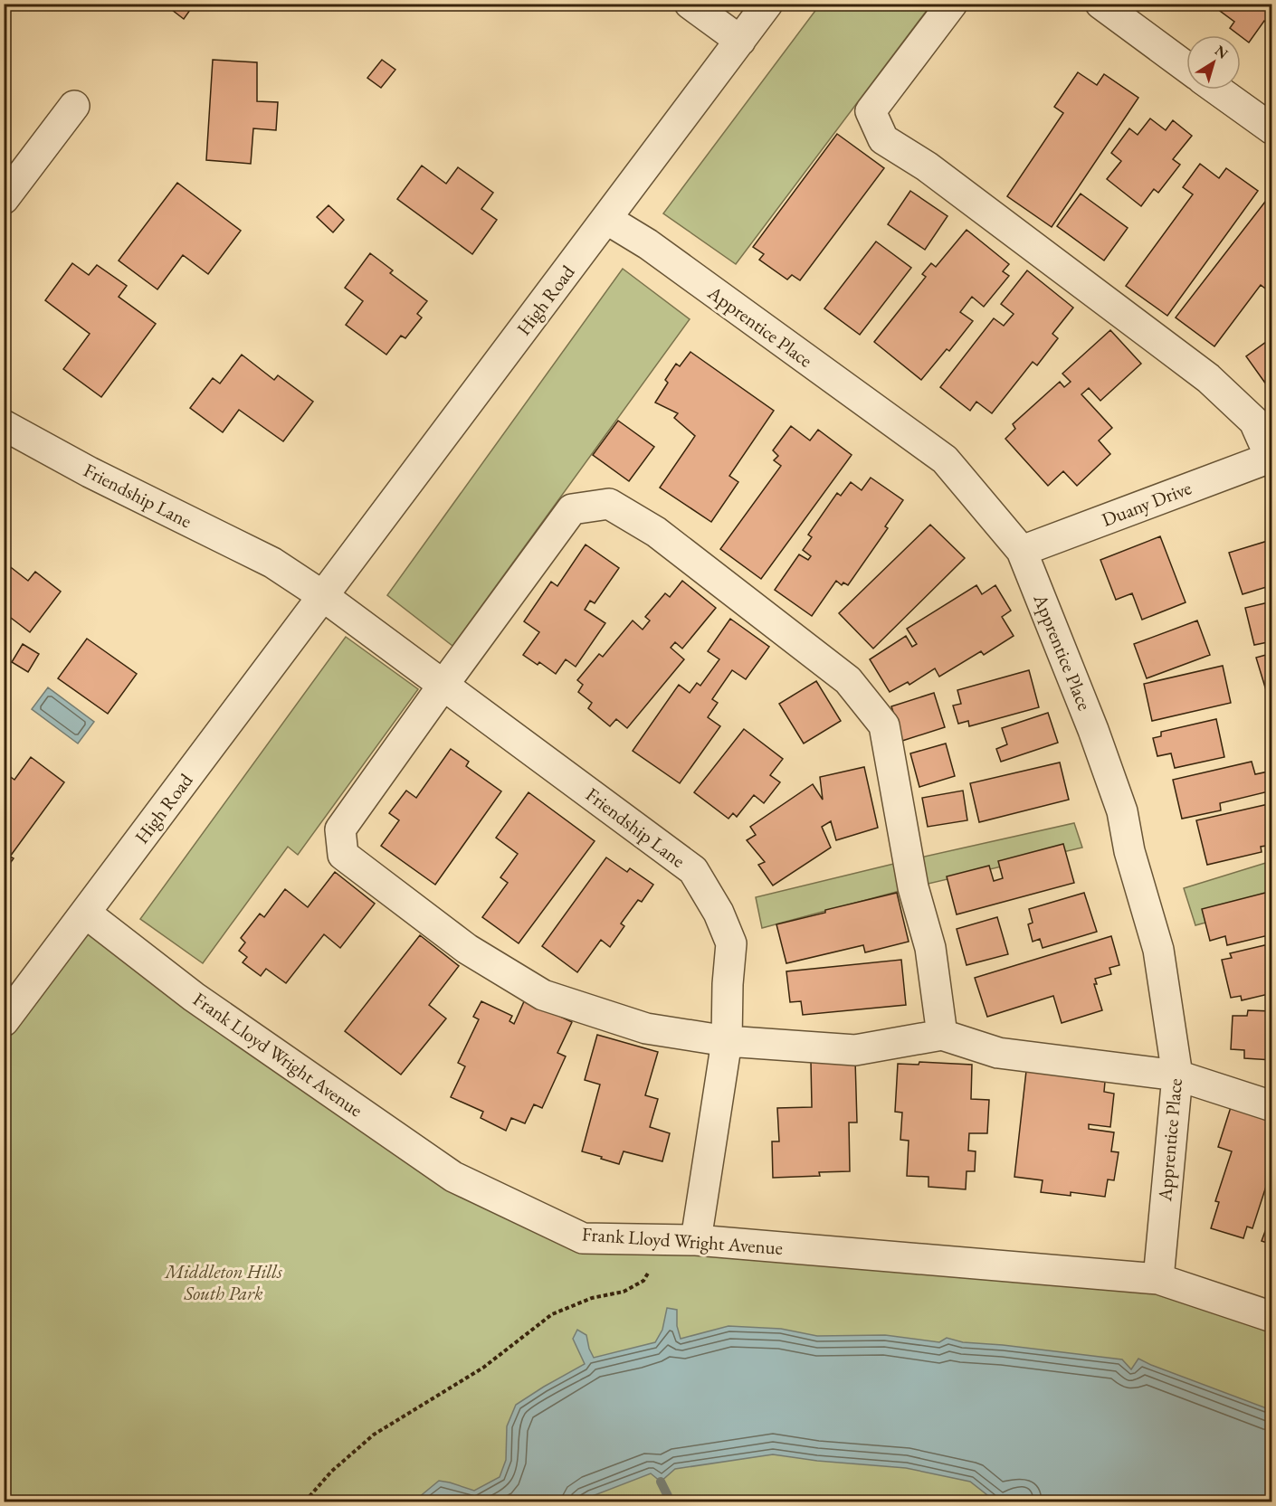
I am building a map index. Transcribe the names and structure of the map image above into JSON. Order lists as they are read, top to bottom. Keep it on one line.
{"streets":{"street":["High Road","Apprentice Place","Friendship Lane","Duany Drive","Frank Lloyd Wright Avenue"]},"crossings":[["High Road","Apprentice Place"],["High Road","Friendship Lane"],["High Road","Frank Lloyd Wright Avenue"],["Apprentice Place","Duany Drive"],["Apprentice Place","Frank Lloyd Wright Avenue"],["Friendship Lane","Frank Lloyd Wright Avenue"]],"parks":["Middleton Hills South Park"],"north":"top right"}
